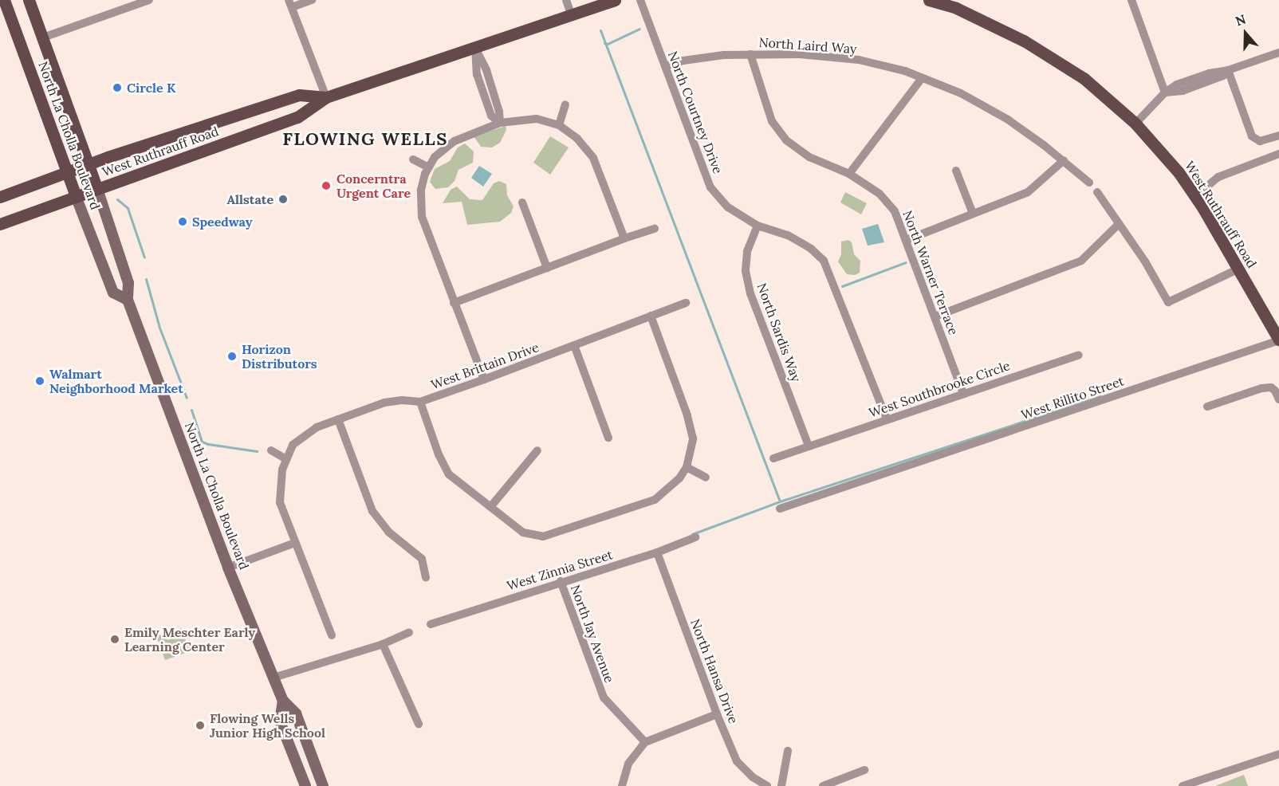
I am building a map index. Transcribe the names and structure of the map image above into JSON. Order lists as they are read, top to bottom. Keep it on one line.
{"streets":{"main road":["North La Cholla Boulevard","West Ruthrauff Road"],"street":["North Laird Way","North Courtney Drive","North Warner Terrace","North Sardis Way","West Brittain Drive","West Southbrooke Circle","West Rillito Street","West Zinnia Street","North Jay Avenue","North Hansa Drive"]},"crossings":[["North Laird Way","North Courtney Drive"],["North Laird Way","North Warner Terrace"],["North Courtney Drive","North Sardis Way"],["North Courtney Drive","West Southbrooke Circle"],["North La Cholla Boulevard","West Ruthrauff Road"],["West Ruthrauff Road","West Rillito Street"],["North Warner Terrace","West Southbrooke Circle"],["North Sardis Way","West Southbrooke Circle"],["West Zinnia Street","North Jay Avenue"],["West Zinnia Street","North Hansa Drive"]],"districts":["FLOWING WELLS"],"places":["Circle K","Concerntra Urgent Care","Allstate","Speedway","Horizon Distributors","Walmart Neighborhood Market","Emily Meschter Early Learning Center","Flowing Wells Junior High School"],"north":"top"}
